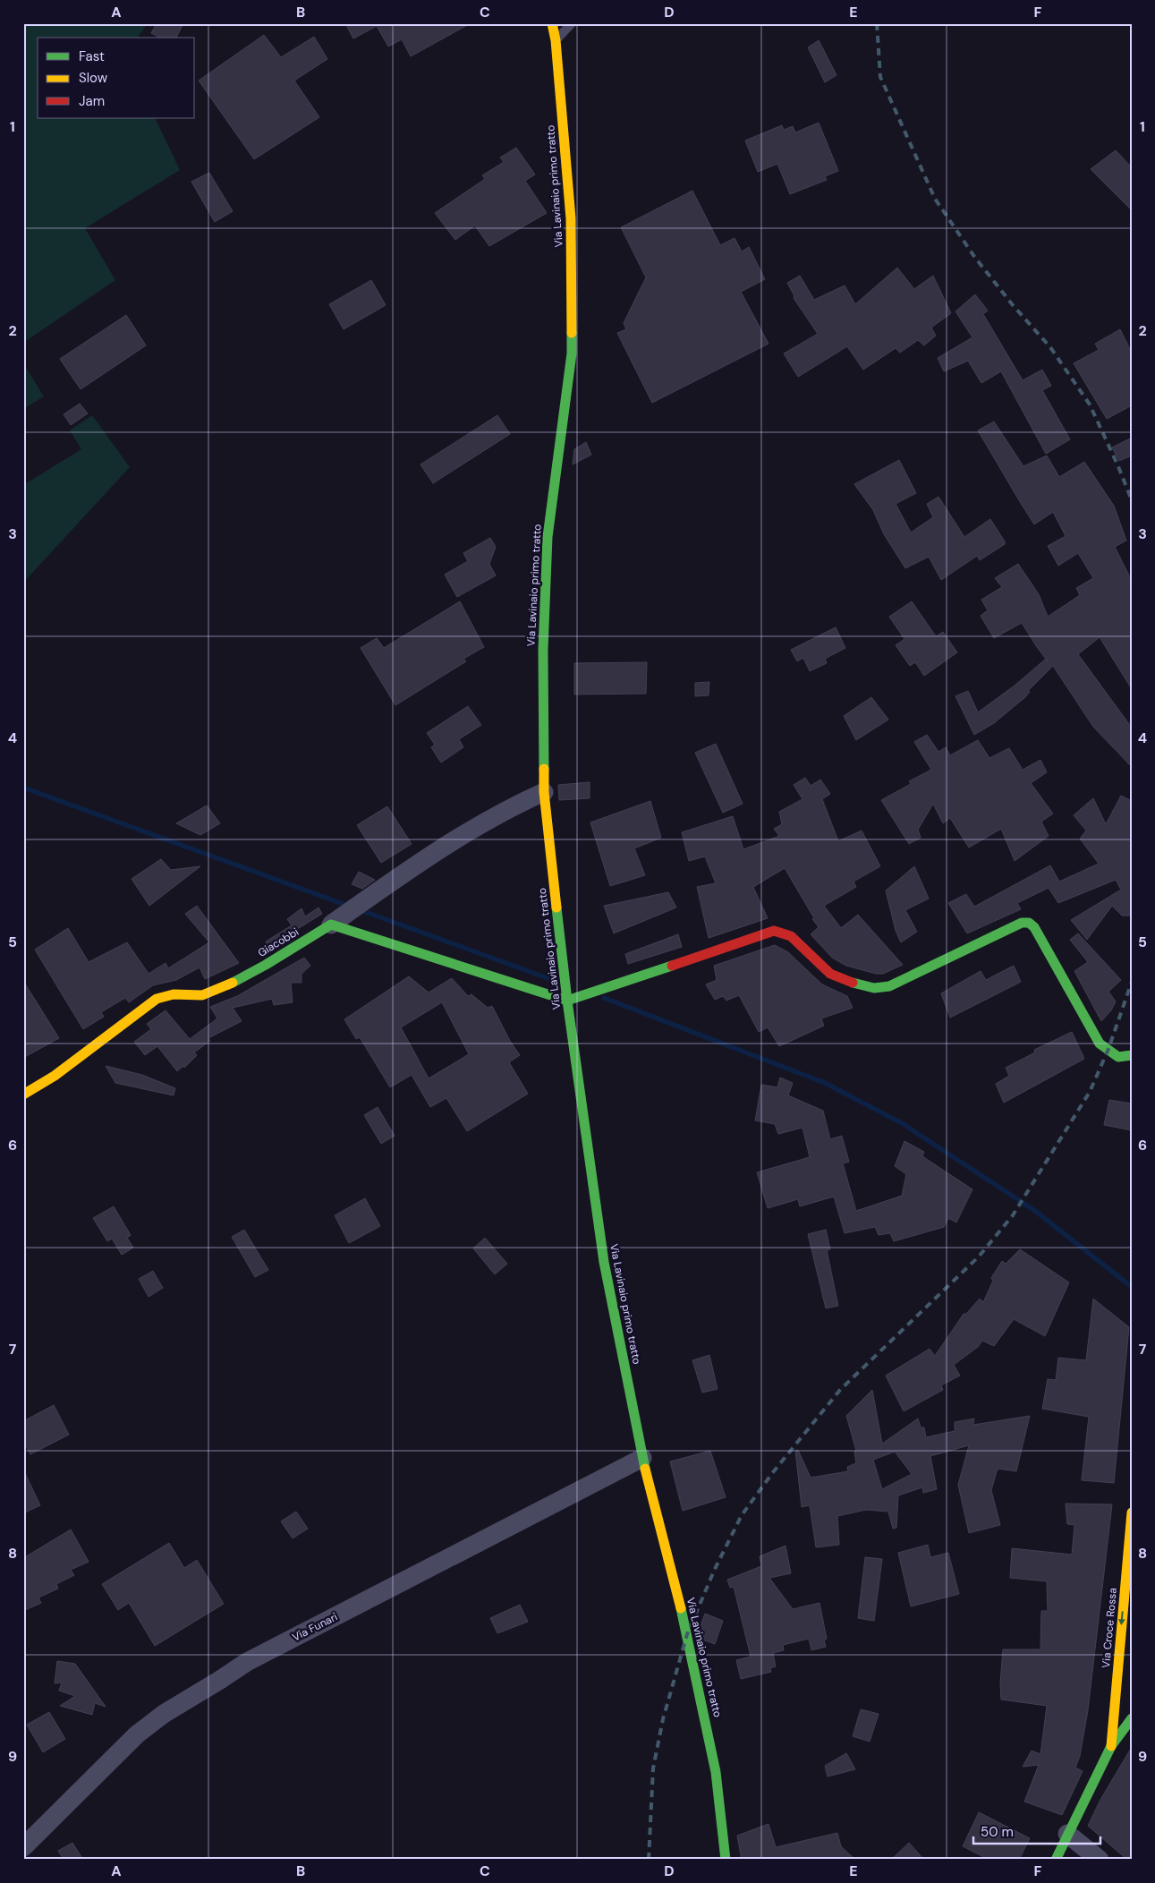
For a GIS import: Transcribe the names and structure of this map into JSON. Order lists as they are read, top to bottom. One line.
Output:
{"streets":{"street":["Via Lavinaio primo tratto","Giacobbi","Via Funari","Via Croce Rossa"]},"crossings":[["Via Lavinaio primo tratto","Via Funari"]],"one_way":["Via Croce Rossa"],"legend":["Fast","Slow","Jam"],"scale_bar":"50 m","grid":{"columns":["A","B","C","D","E","F"],"rows":["1","2","3","4","5","6","7","8","9"]}}
